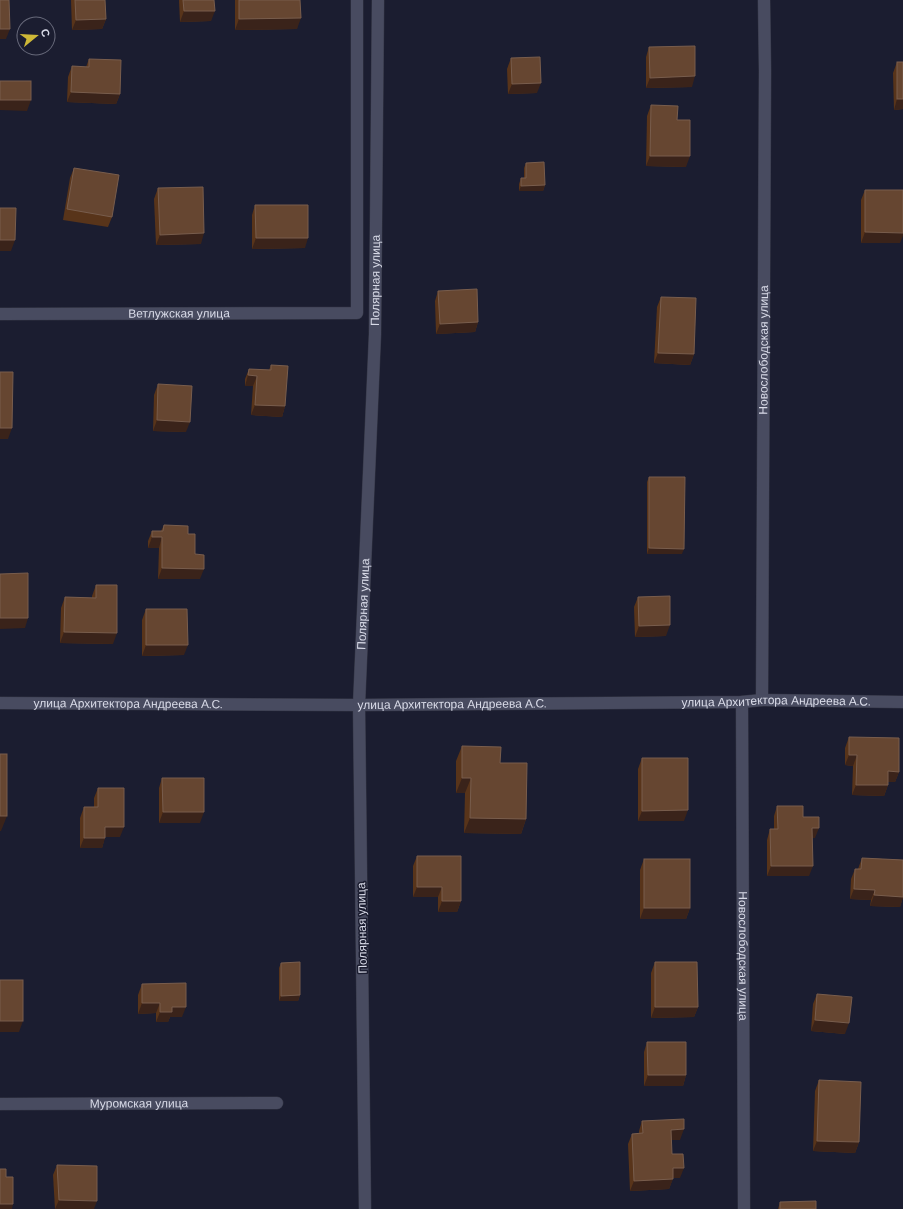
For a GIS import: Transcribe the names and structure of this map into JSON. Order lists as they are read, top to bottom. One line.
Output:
{"streets":{"street":["Полярная улица","Ветлужская улица","Новослободская улица","улица Архитектора Андреева А.С.","Муромская улица"]},"crossings":[["Полярная улица","Ветлужская улица"],["Полярная улица","улица Архитектора Андреева А.С."],["Новослободская улица","улица Архитектора Андреева А.С."]],"north":"right"}
